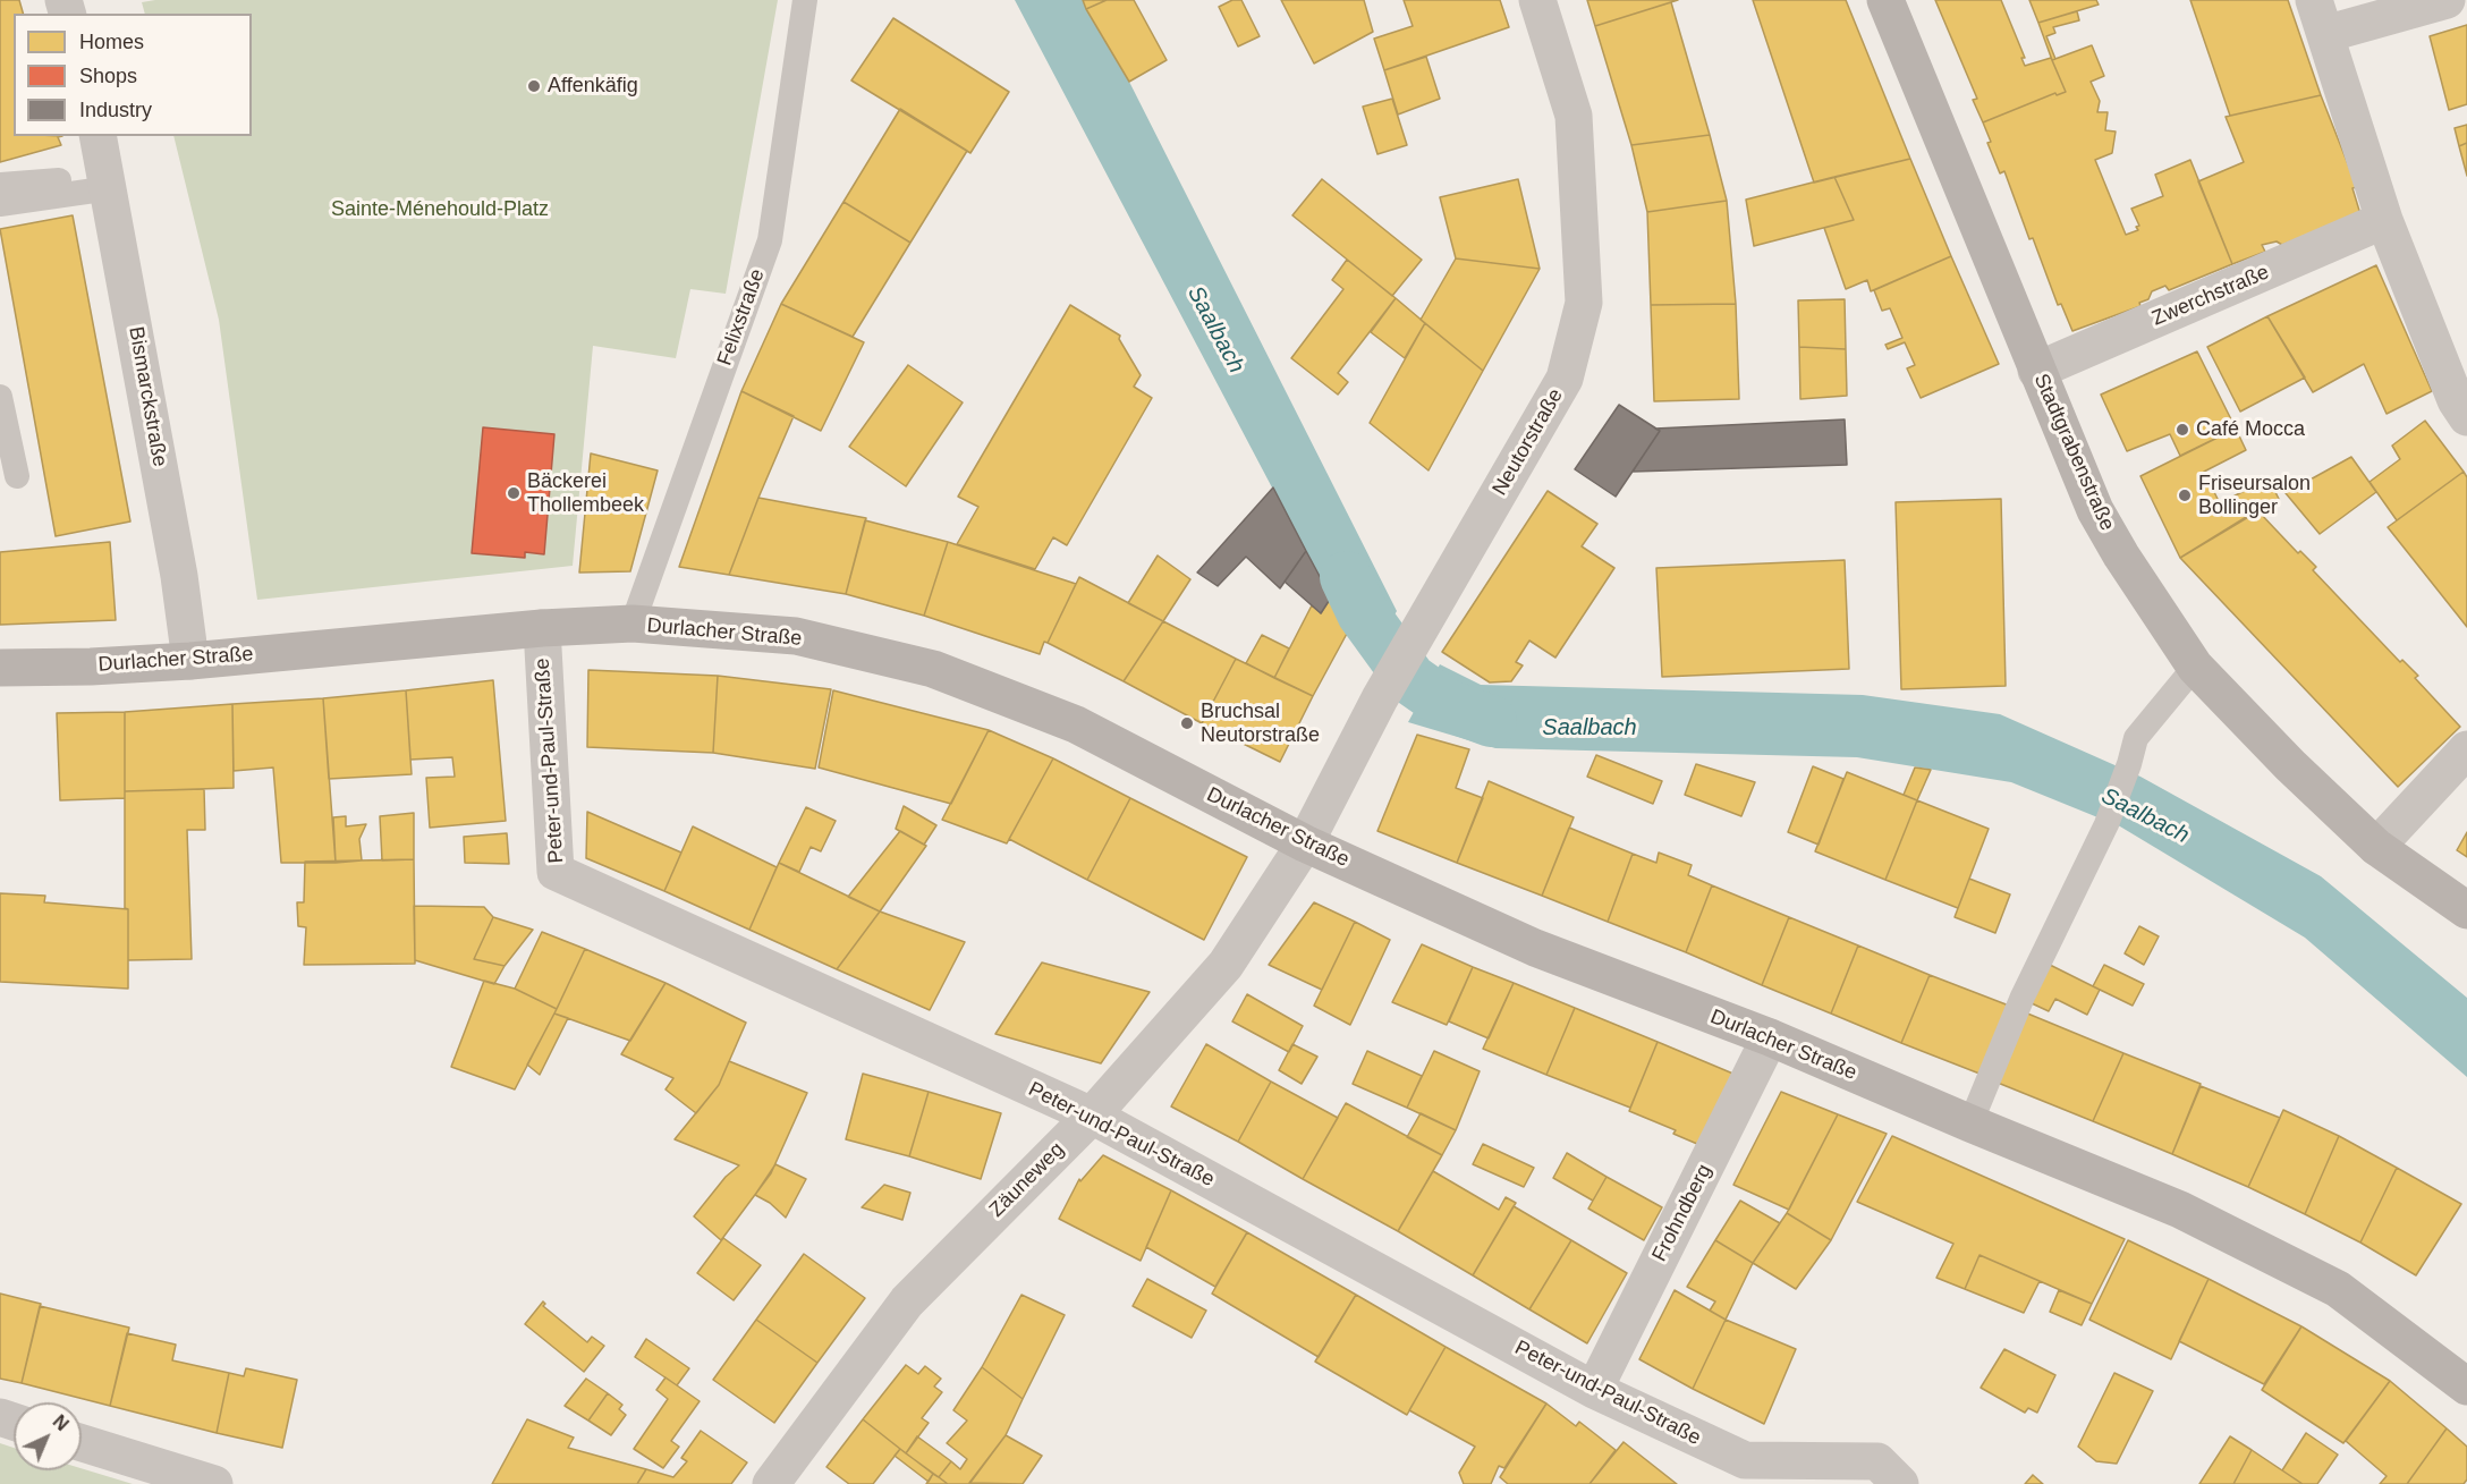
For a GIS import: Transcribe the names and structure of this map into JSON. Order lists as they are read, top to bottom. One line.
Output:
{"streets":{"main road":["Stadtgrabenstraße","Durlacher Straße"],"street":["Zwerchstraße","Bismarckstraße","Neutorstraße","Peter-und-Paul-Straße","Zäuneweg","Frohndberg"],"lane":["Felixstraße"]},"crossings":[["Zwerchstraße","Stadtgrabenstraße"],["Felixstraße","Durlacher Straße"],["Bismarckstraße","Durlacher Straße"],["Neutorstraße","Durlacher Straße"],["Neutorstraße","Zäuneweg"],["Durlacher Straße","Peter-und-Paul-Straße"],["Durlacher Straße","Zäuneweg"],["Durlacher Straße","Frohndberg"],["Peter-und-Paul-Straße","Zäuneweg"],["Peter-und-Paul-Straße","Frohndberg"]],"water":["Saalbach"],"parks":["Sainte-Ménehould-Platz"],"places":["Affenkäfig","Café Mocca","Bäckerei Thollembeek","Friseursalon Bollinger","Bruchsal Neutorstraße"],"legend":["Homes","Shops","Industry"],"north":"top right"}
